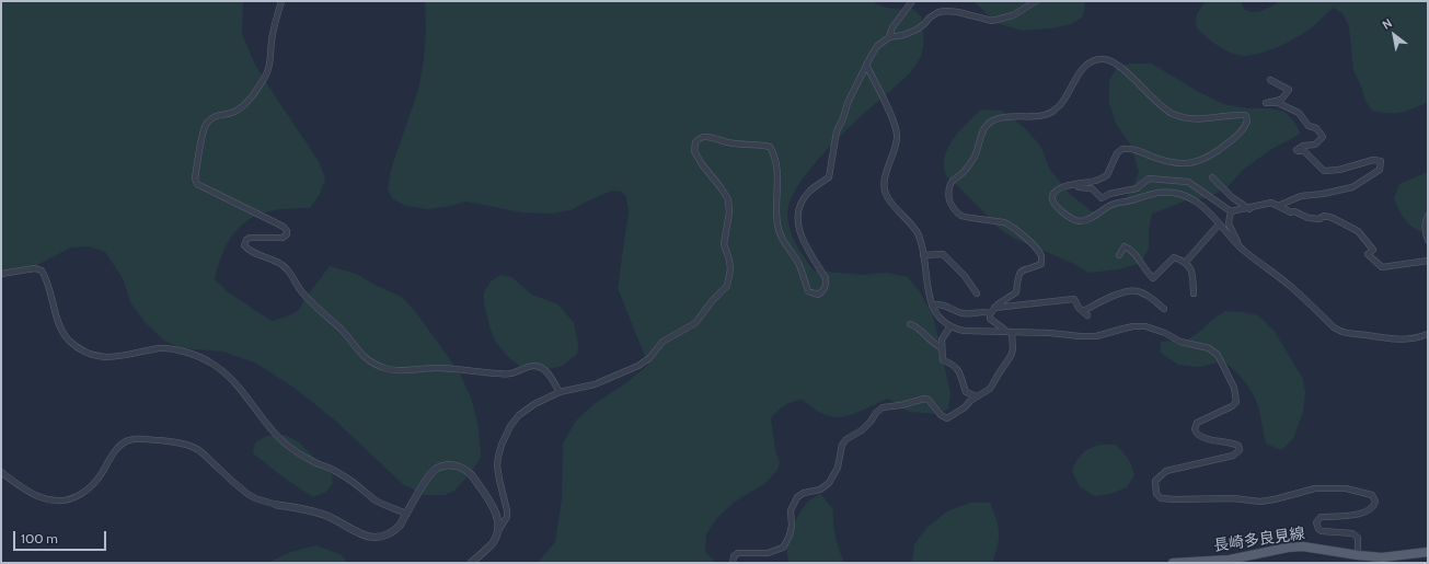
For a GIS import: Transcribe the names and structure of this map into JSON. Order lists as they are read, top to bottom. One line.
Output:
{"streets":{"main road":["長崎多良見線"]},"scale_bar":"100 m","north":"top left"}
